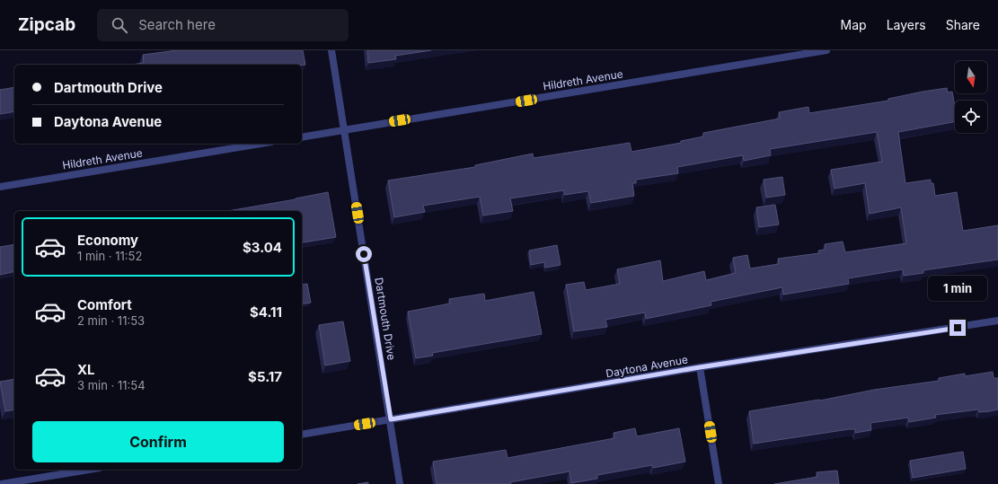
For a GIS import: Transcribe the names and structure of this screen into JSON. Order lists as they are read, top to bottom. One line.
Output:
{"streets":{"street":["Hildreth Avenue","Dartmouth Drive","Daytona Avenue"]},"crossings":[["Hildreth Avenue","Dartmouth Drive"],["Dartmouth Drive","Daytona Avenue"]],"north":"bottom","page":{"header":"Zipcab","search":"Search here","nav":["Map","Layers","Share"],"banner":["Dartmouth Drive","Daytona Avenue"],"list":[{"name":"Economy","note":"1 min · 11:52","value":"$3.04"},{"name":"Comfort","note":"2 min · 11:53","value":"$4.11"},{"name":"XL","note":"3 min · 11:54","value":"$5.17"}],"bubble":"1 min","buttons":"Confirm"}}
